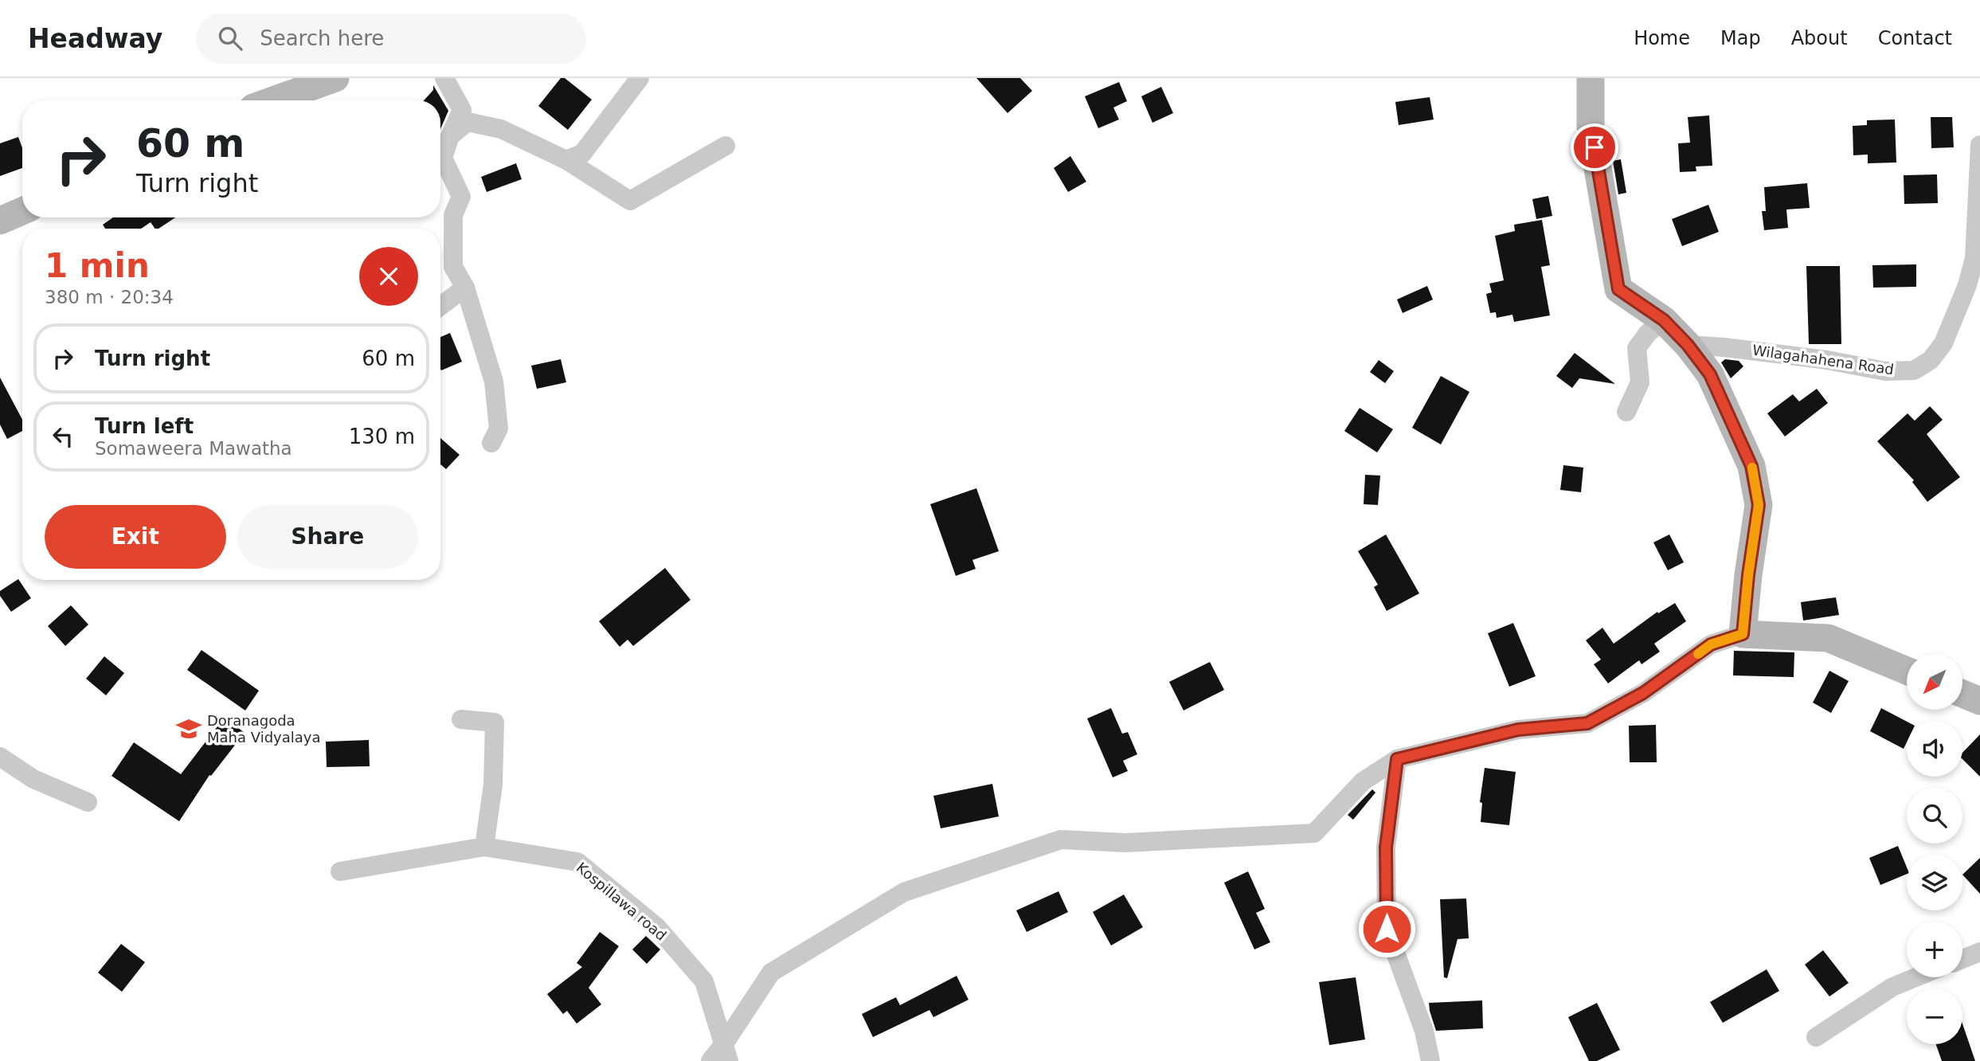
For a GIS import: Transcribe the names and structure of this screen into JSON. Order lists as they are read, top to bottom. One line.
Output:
{"streets":{"street":["Wilagahahena Road","Kospillawa road"]},"places":{"school or university":["Doranagoda Maha Vidyalaya"]},"north":"bottom left","page":{"header":"Headway","search":"Search here","nav":["Home","Map","About","Contact"],"turn":["60 m","Turn right"],"heading":["1 min","380 m · 20:34"],"list":[{"name":"Turn right","value":"60 m"},{"name":"Turn left","note":"Somaweera Mawatha","value":"130 m"}],"buttons":["Exit","Share"],"map_buttons":["+","−"]}}
